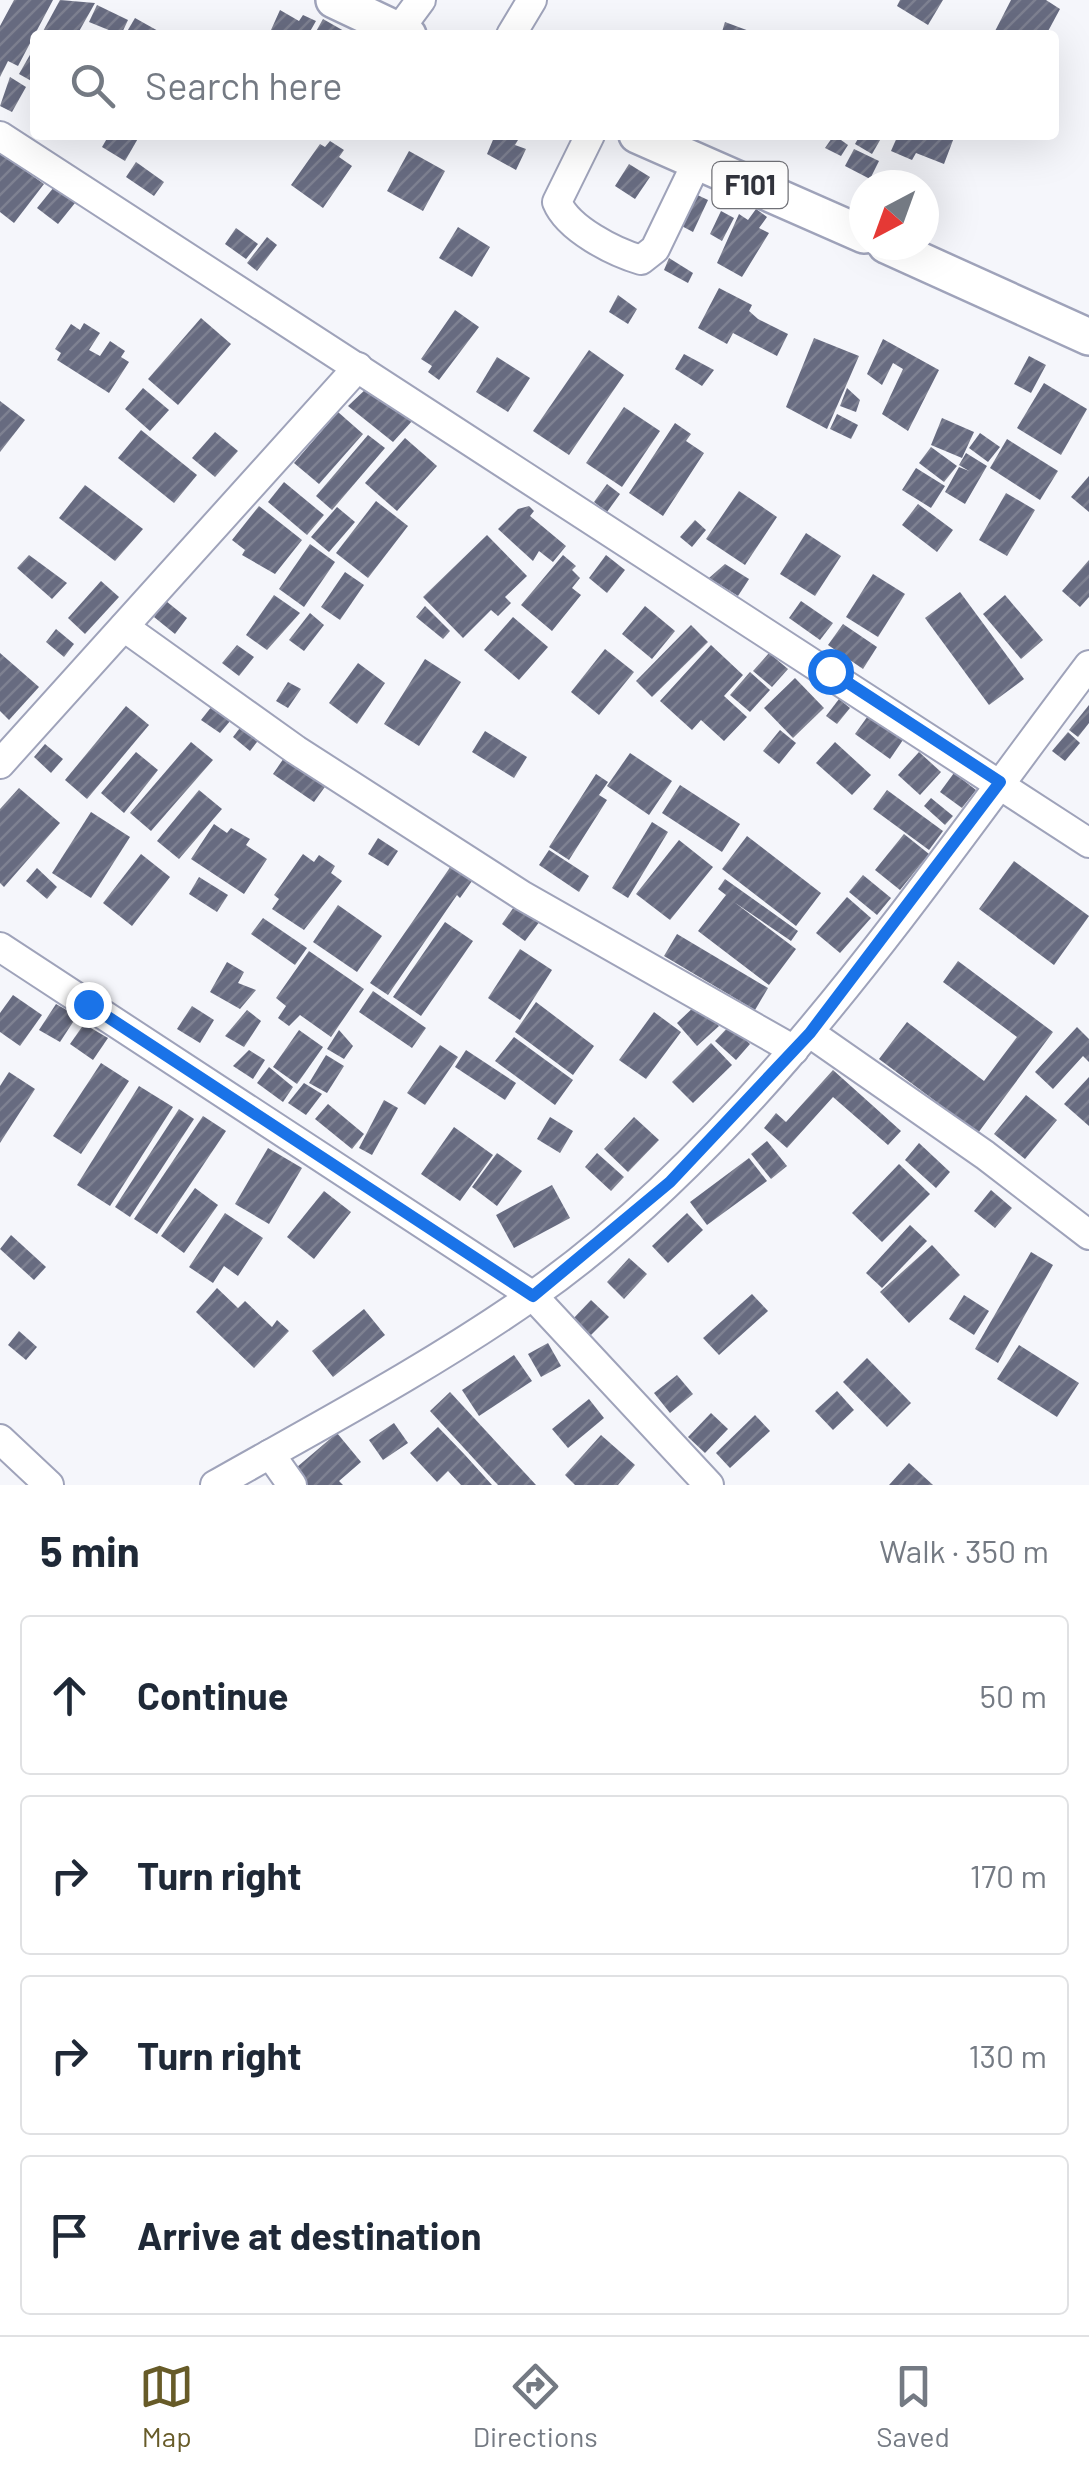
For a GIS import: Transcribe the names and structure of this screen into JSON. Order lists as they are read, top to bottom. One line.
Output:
{"streets":{"main road":["F101"]},"north":"bottom left","page":{"search":"Search here","heading":["5 min","Walk · 350 m"],"list":[["Continue","50 m"],["Turn right","170 m"],["Turn right","130 m"],"Arrive at destination"],"nav":["Map","Directions","Saved"]}}
